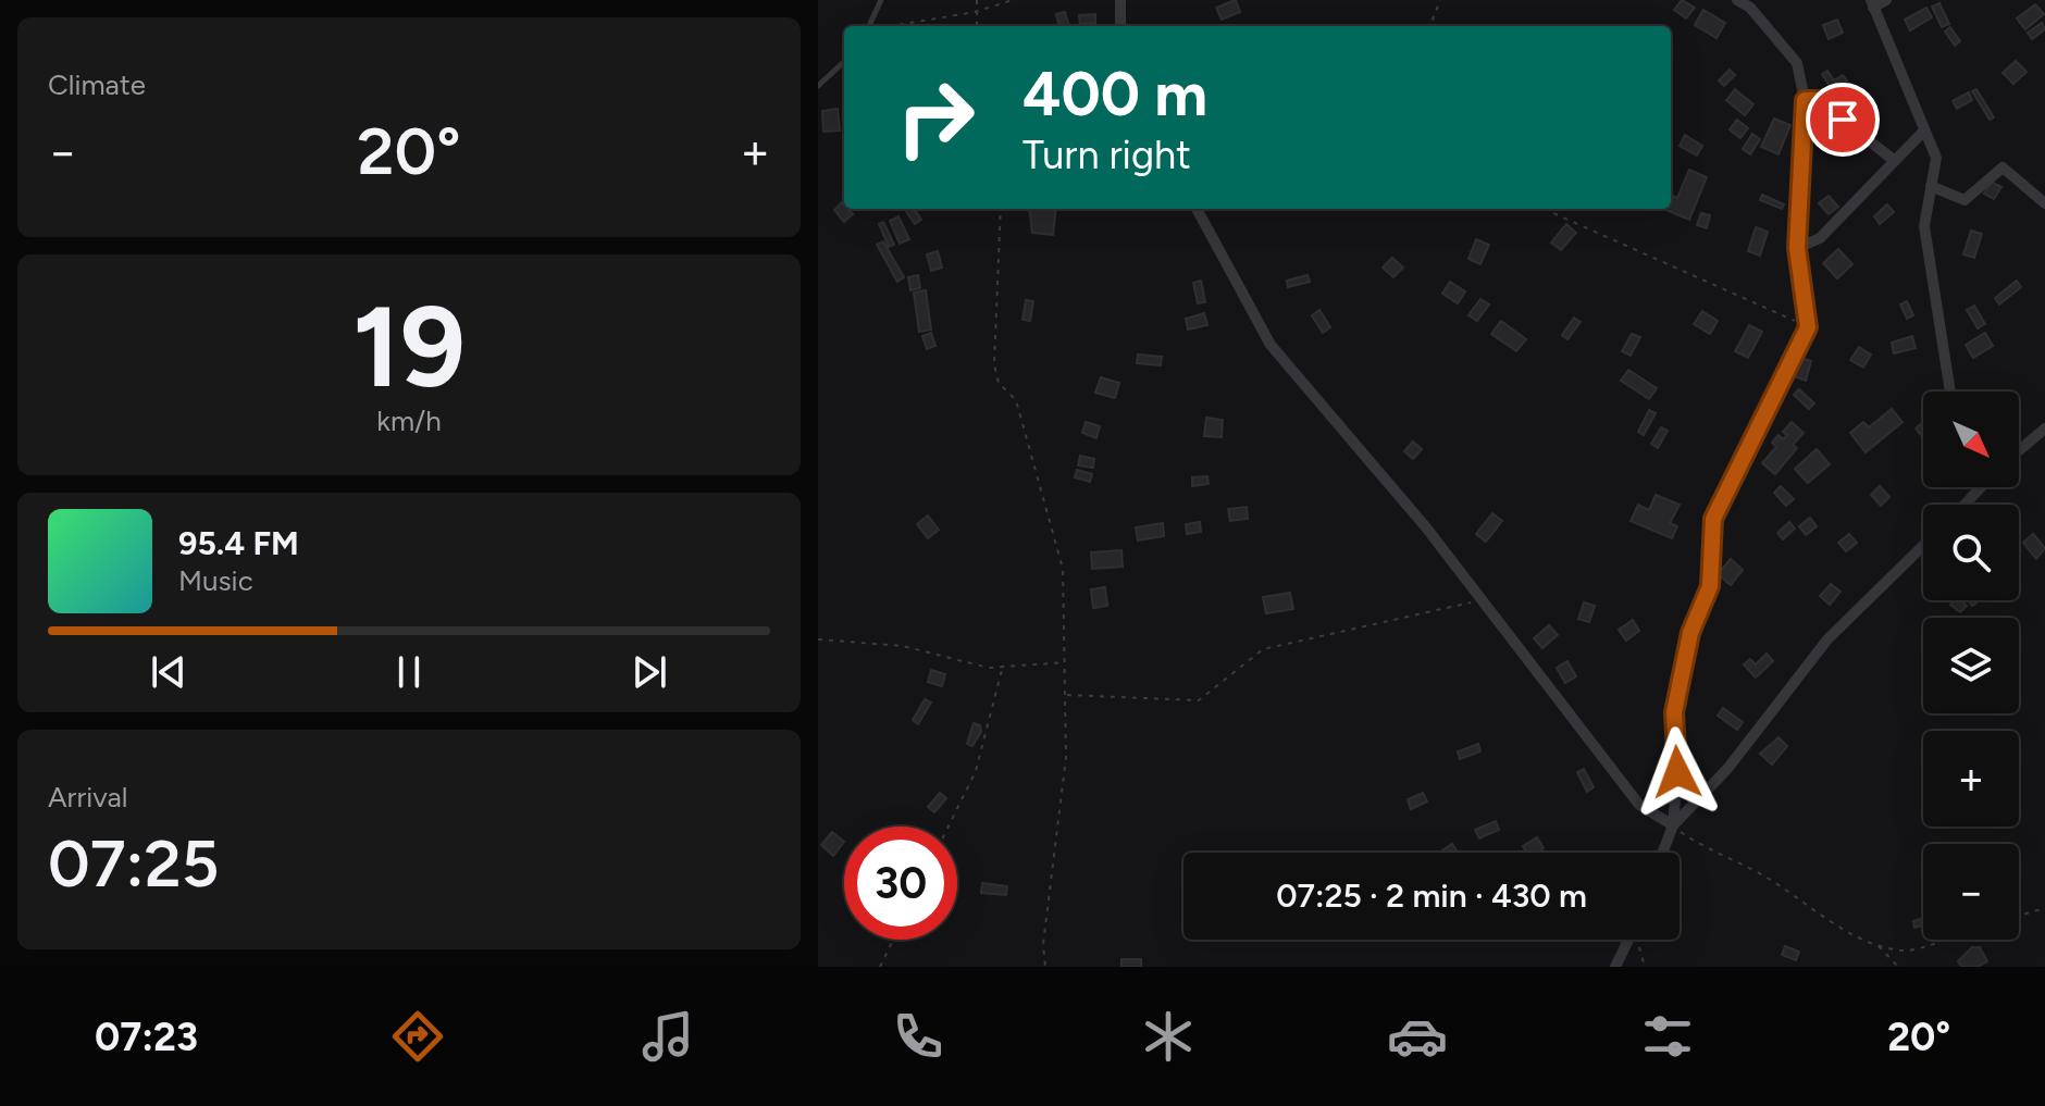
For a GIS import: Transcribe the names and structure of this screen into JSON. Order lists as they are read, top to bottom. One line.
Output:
{"north":"bottom right","page":{"tile":["Climate",["19","km/h"],["Arrival","07:25"]],"turn":["400 m","Turn right"],"heat":["−","20°","+"],"map_buttons":["+","−"],"song":["95.4 FM","Music"],"limit":"30","trip":"07:25 · 2 min · 430 m","tabs":["07:23","20°"]}}
